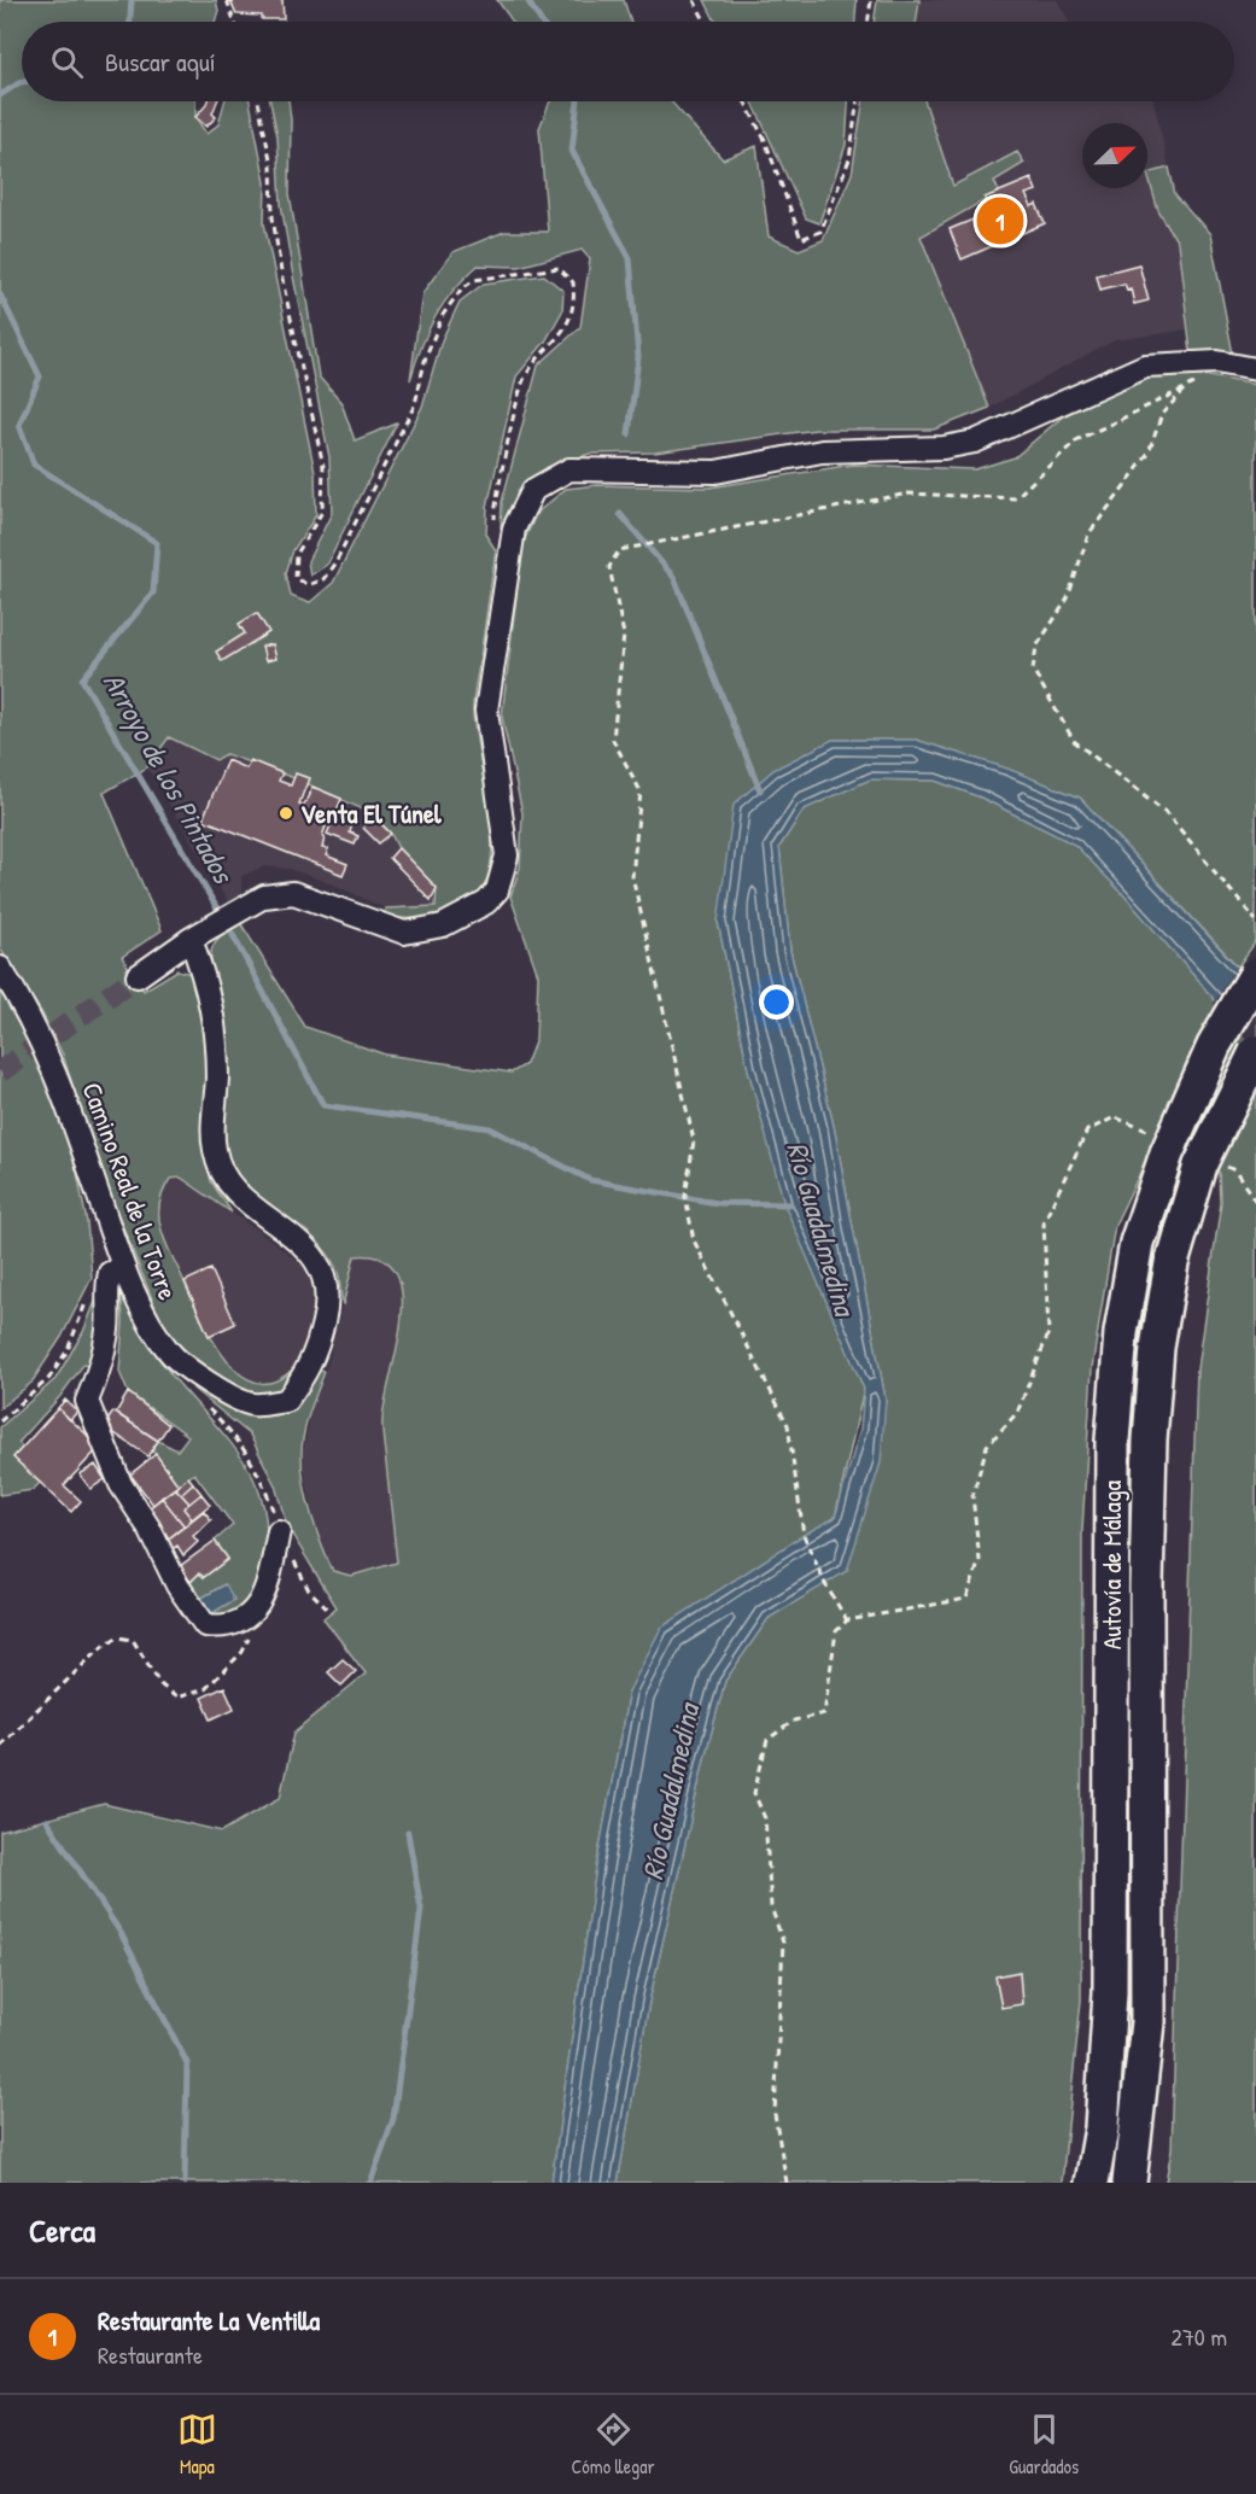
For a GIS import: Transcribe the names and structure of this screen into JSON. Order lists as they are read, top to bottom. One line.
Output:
{"streets":{"highway":["Autovía de Málaga"],"street":["Camino Real de la Torre"]},"water":["Arroyo de los Pintados","Río Guadalmedina"],"places":["Venta El Túnel"],"north":"top right","page":{"search":"Buscar aquí","pins":"1","heading":"Cerca","list":[{"mark":"1","name":"Restaurante La Ventilla","note":"Restaurante","value":"270 m"}],"nav":["Mapa","Cómo llegar","Guardados"]}}
